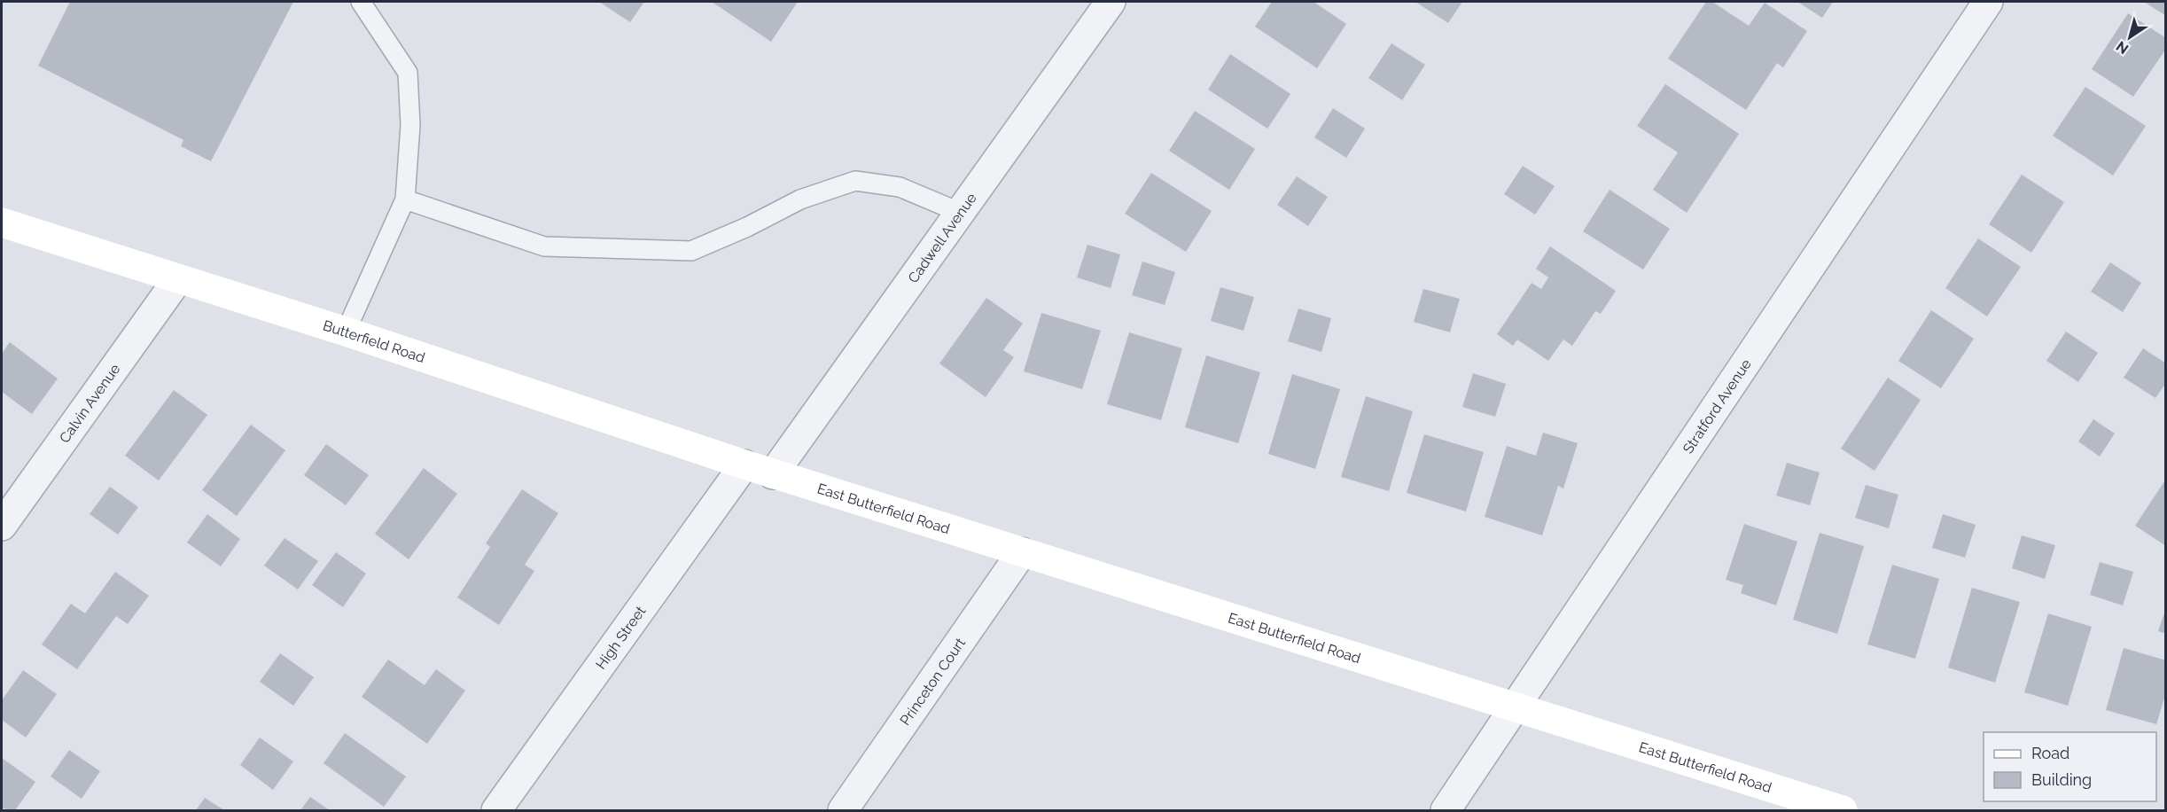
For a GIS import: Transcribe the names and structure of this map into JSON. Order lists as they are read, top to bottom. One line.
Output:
{"streets":{"main road":["Butterfield Road","East Butterfield Road"],"street":["Cadwell Avenue","Calvin Avenue","Stratford Avenue","High Street","Princeton Court"]},"crossings":[["Cadwell Avenue","East Butterfield Road"],["Butterfield Road","Calvin Avenue"],["Butterfield Road","East Butterfield Road"],["Butterfield Road","High Street"],["Stratford Avenue","East Butterfield Road"],["East Butterfield Road","High Street"],["East Butterfield Road","Princeton Court"]],"legend":["Road","Building"],"north":"bottom left"}
